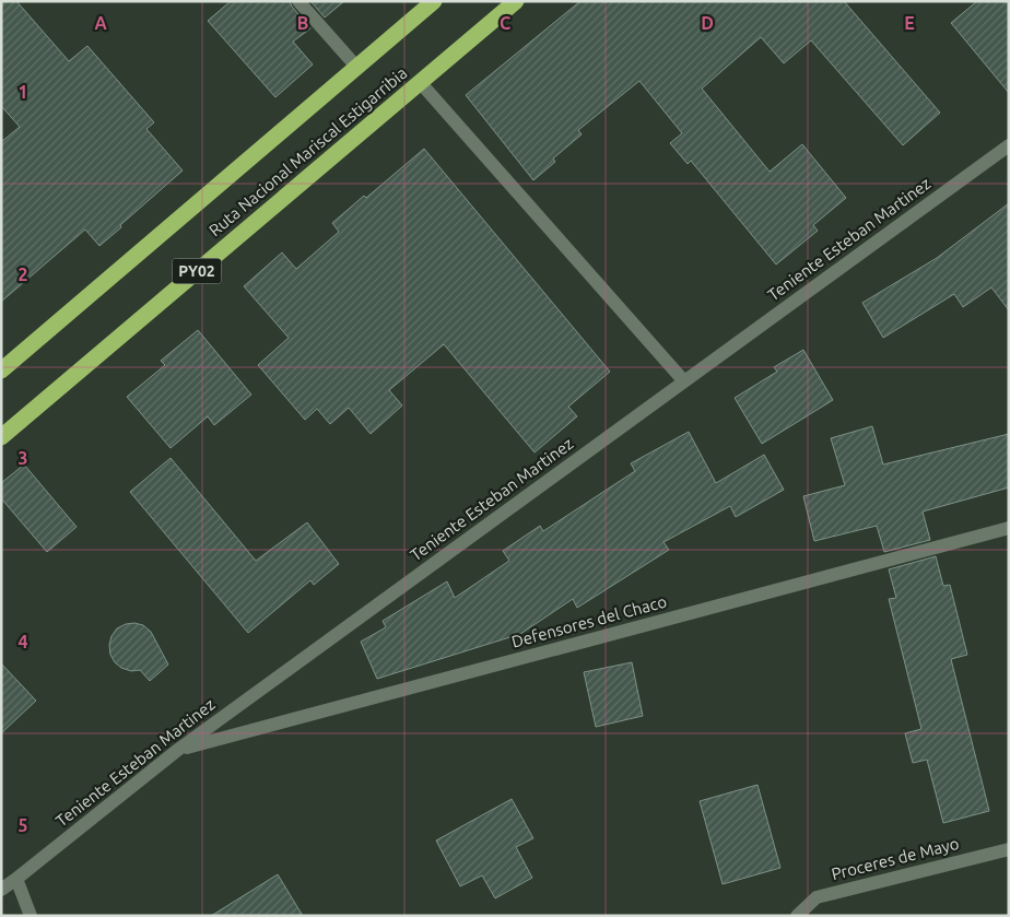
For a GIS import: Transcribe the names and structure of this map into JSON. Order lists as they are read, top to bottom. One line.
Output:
{"streets":{"highway":["Ruta Nacional Mariscal Estigarribia","PY02"],"street":["Teniente Esteban Martinez","Defensores del Chaco","Proceres de Mayo"]},"crossings":[["Teniente Esteban Martinez","Defensores del Chaco"]],"grid":{"columns":["A","B","C","D","E"],"rows":["1","2","3","4","5"]}}
